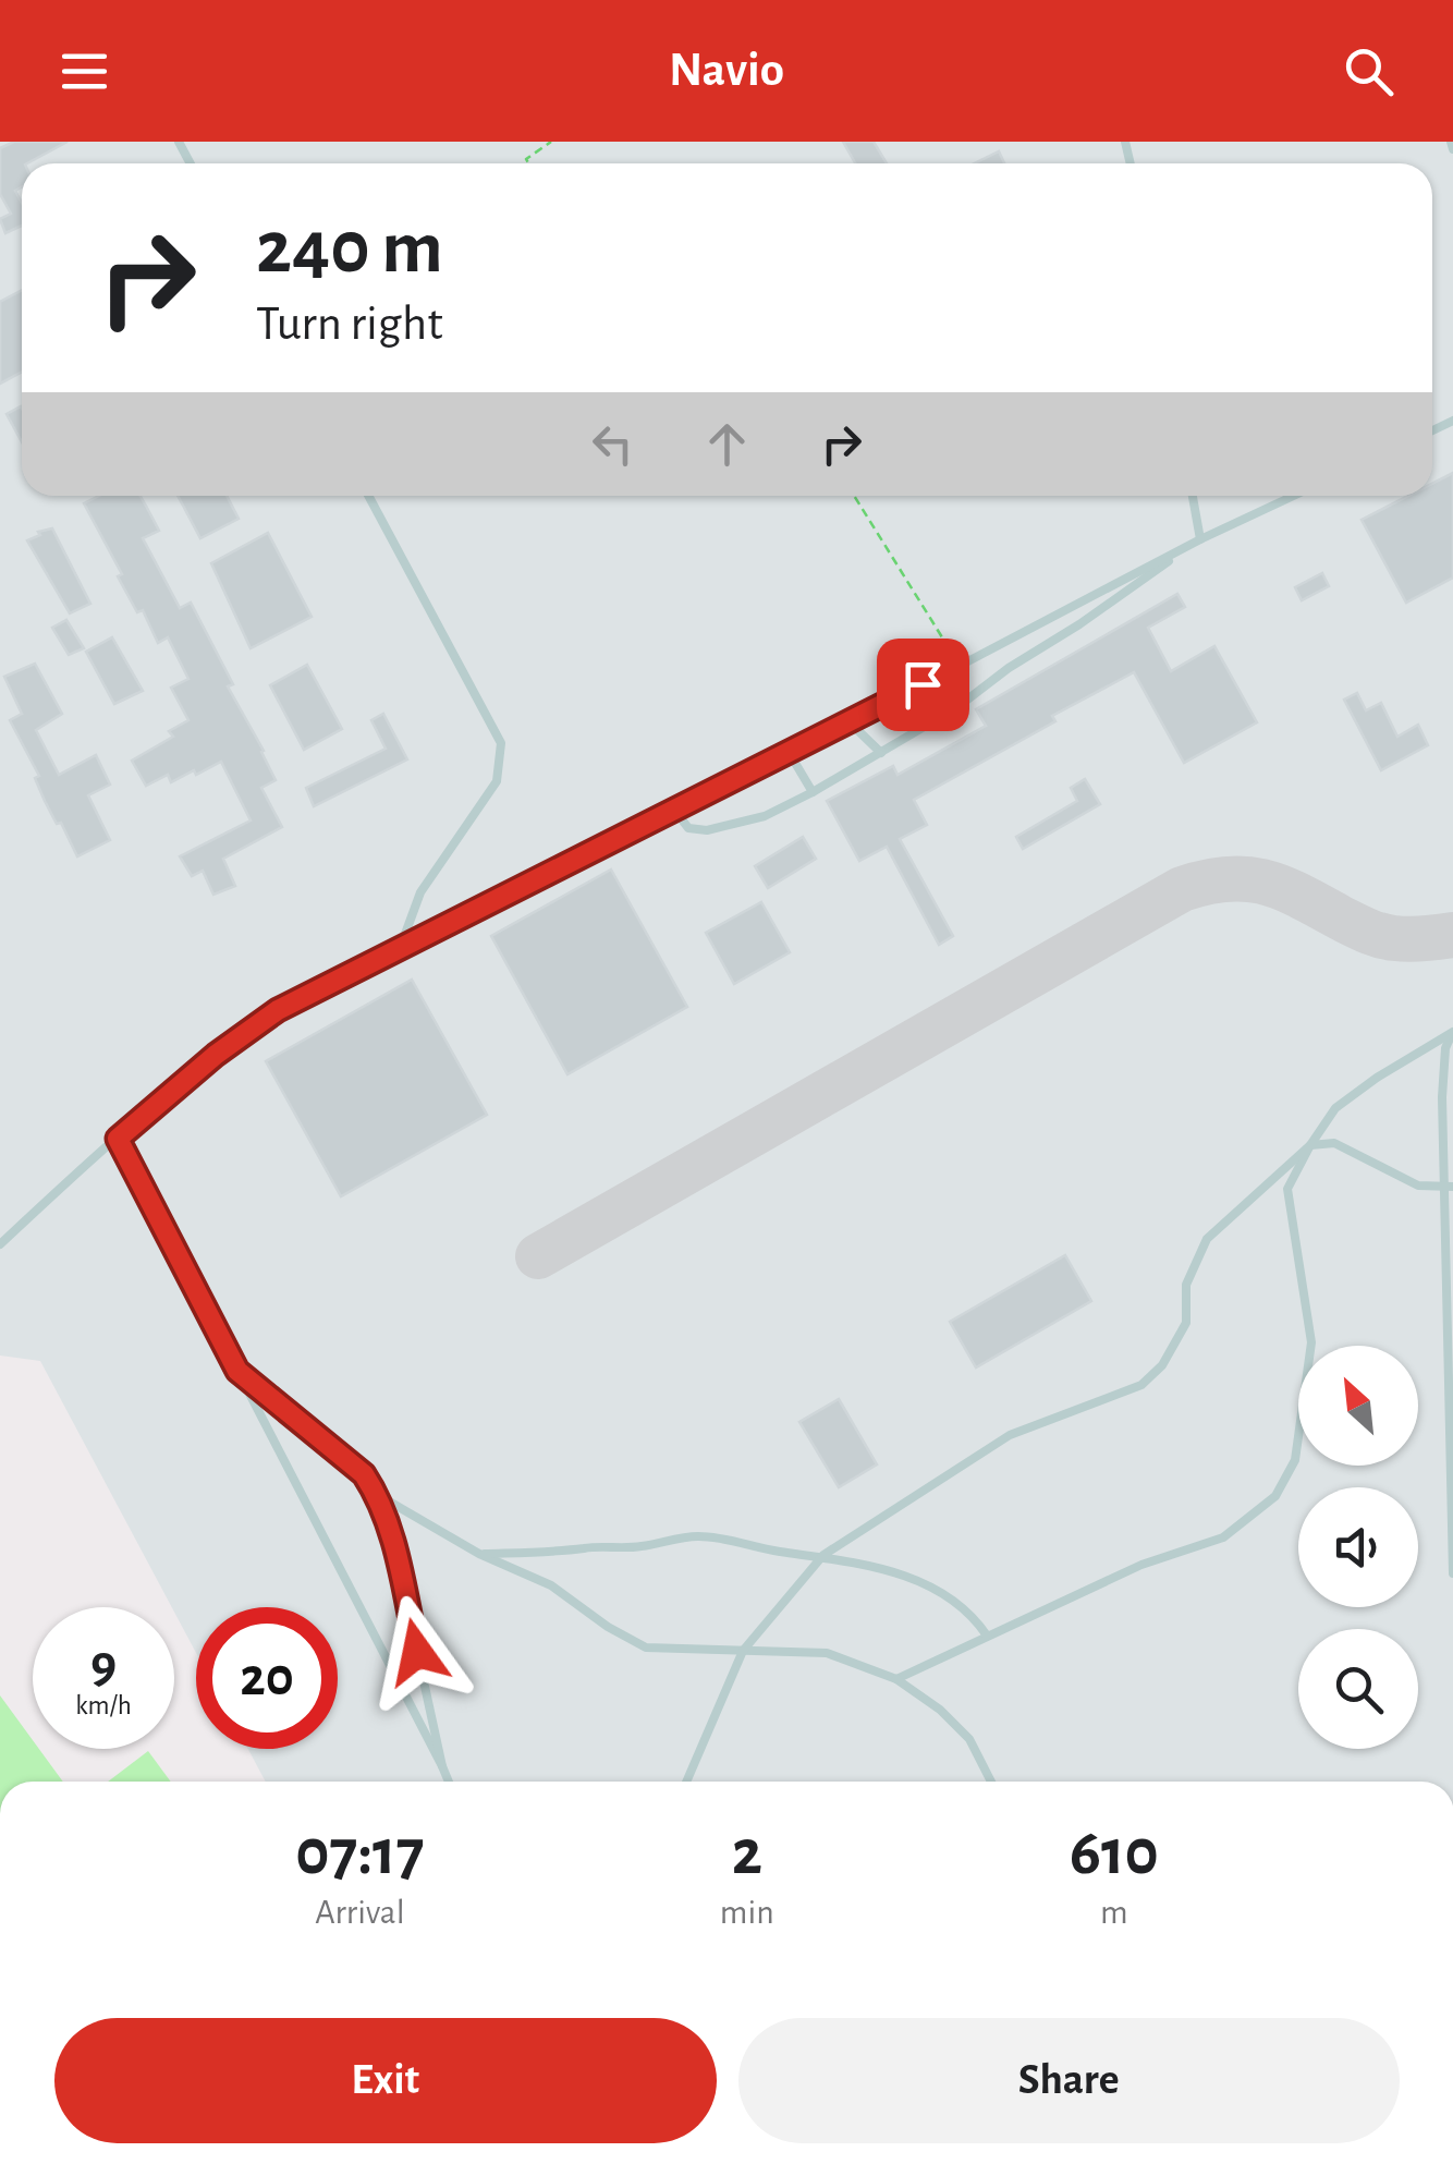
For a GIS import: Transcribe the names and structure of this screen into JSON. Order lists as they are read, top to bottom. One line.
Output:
{"north":"top left","page":{"header":"Navio","turn":["240 m","Turn right"],"speed":"9 km/h","limit":"20","eta":["07:17","Arrival","2","min","610","m"],"buttons":["Exit","Share"]}}
